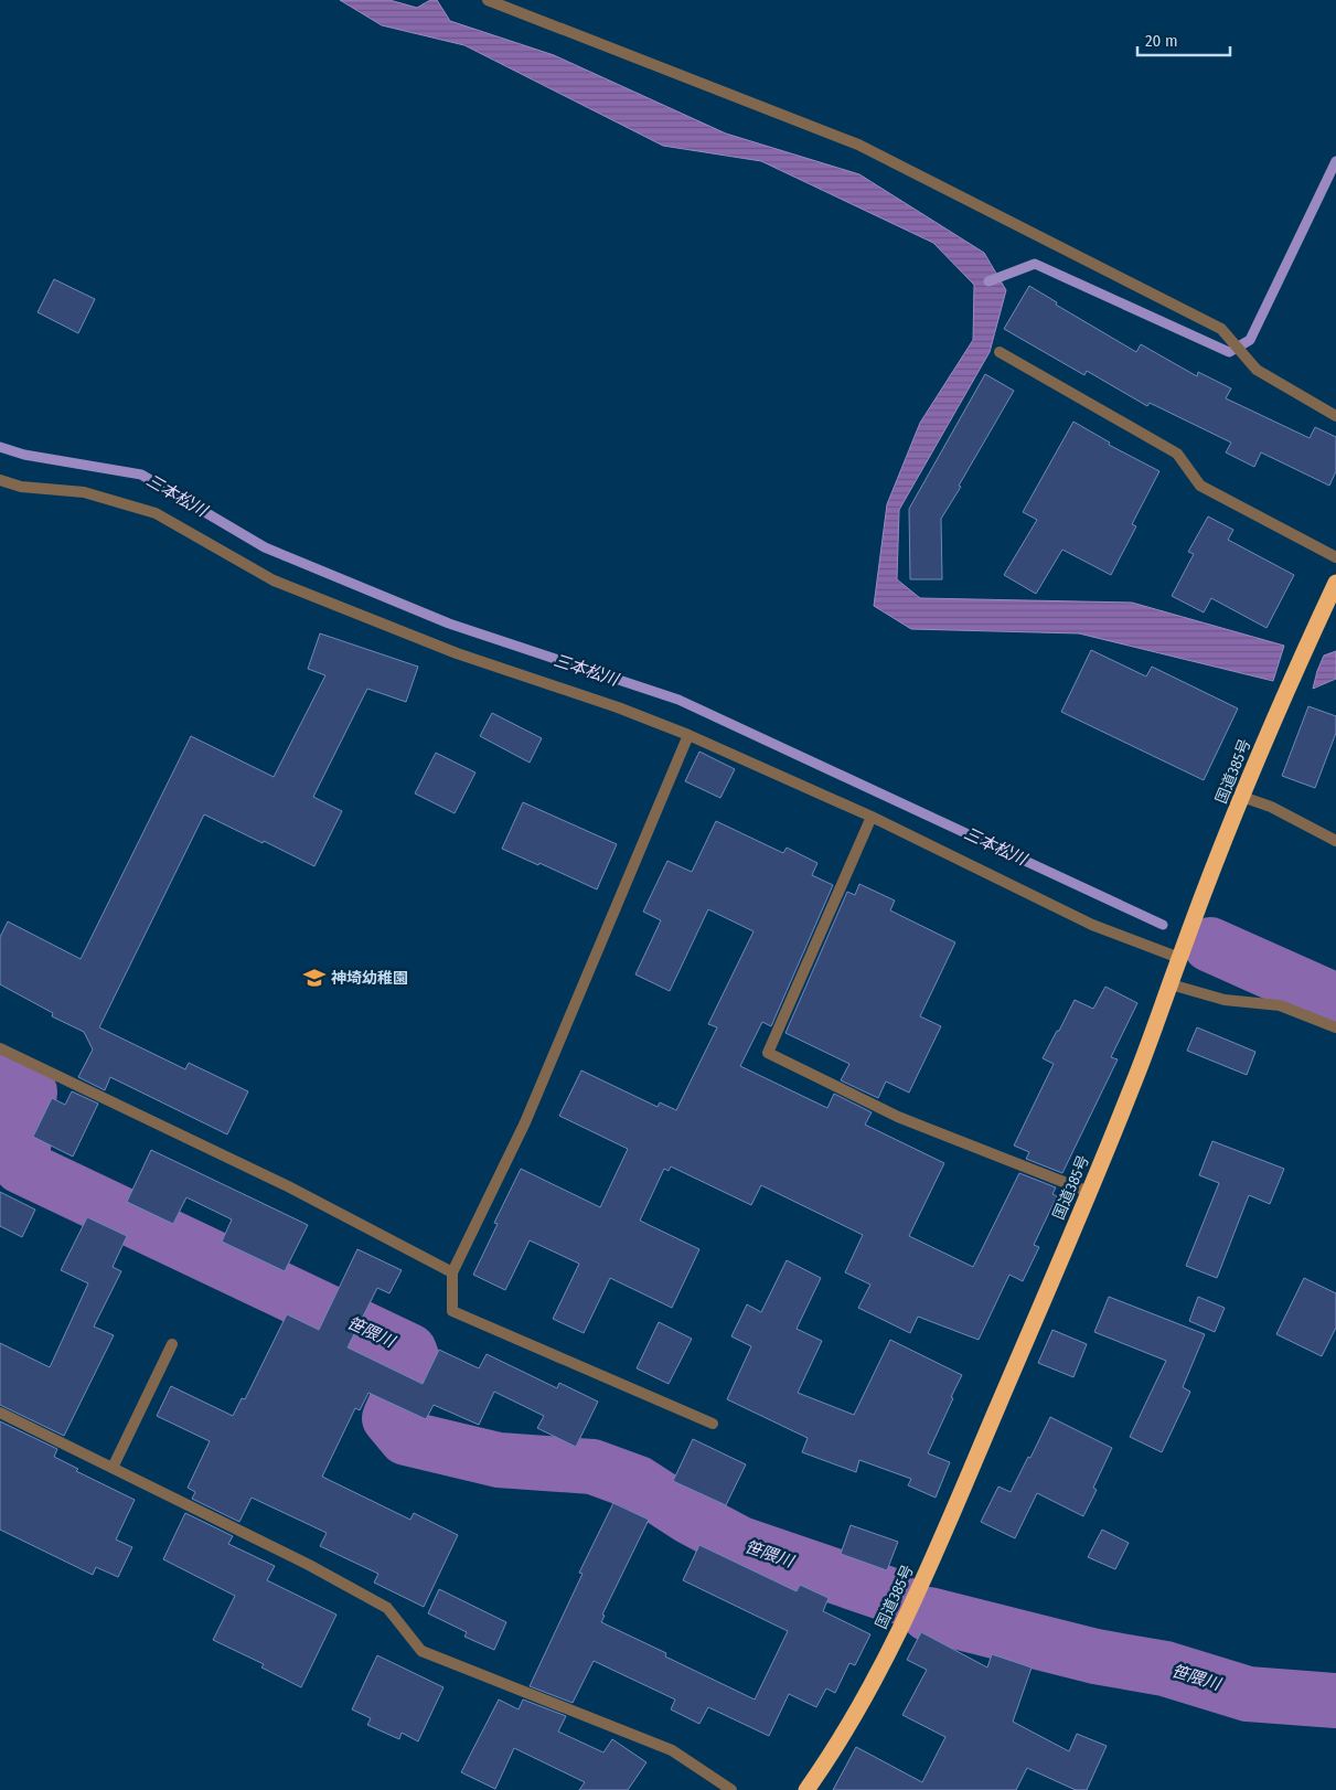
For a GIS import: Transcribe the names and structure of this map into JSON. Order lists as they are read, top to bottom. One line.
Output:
{"streets":{"highway":["国道385号"]},"water":["三本松川","笹隈川"],"places":{"school or university":["神埼幼稚園"]},"scale_bar":"20 m"}
